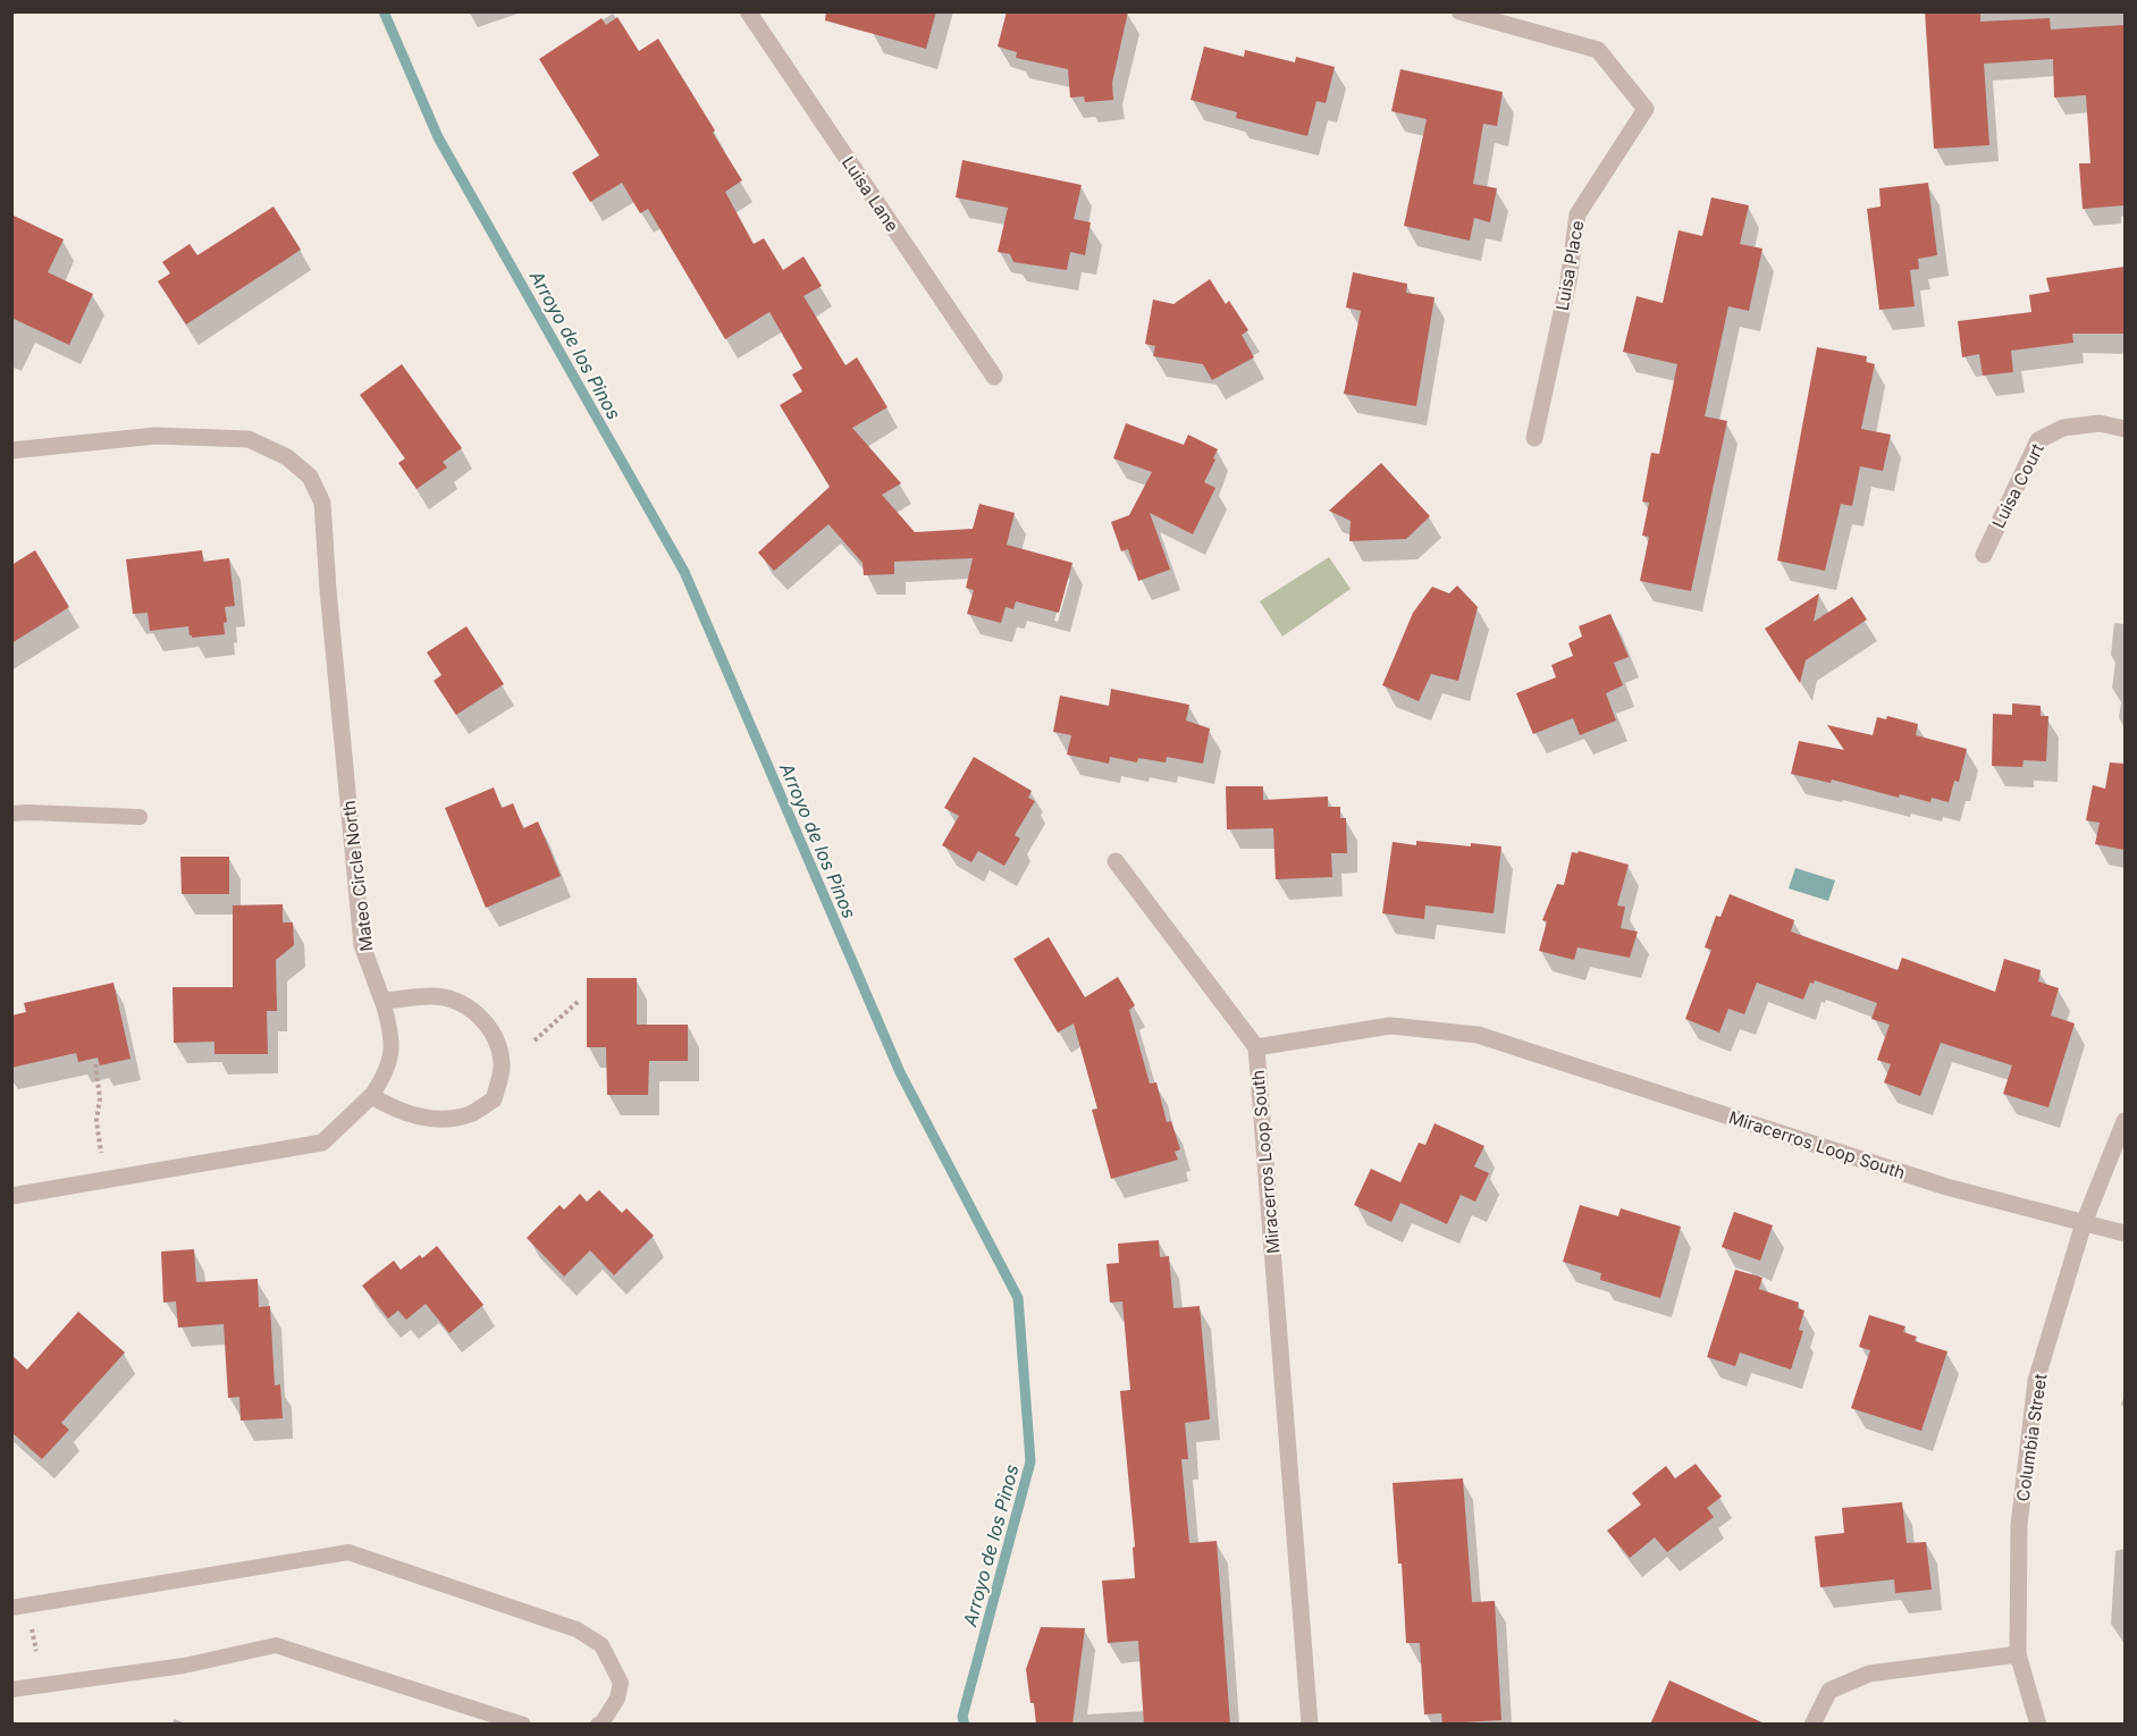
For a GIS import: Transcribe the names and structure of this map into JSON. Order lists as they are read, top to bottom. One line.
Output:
{"streets":{"street":["Luisa Lane","Luisa Place","Luisa Court","Mateo Circle North","Miracerros Loop South","Columbia Street"]},"crossings":[["Miracerros Loop South","Columbia Street"]],"water":["Arroyo de los Pinos"]}
